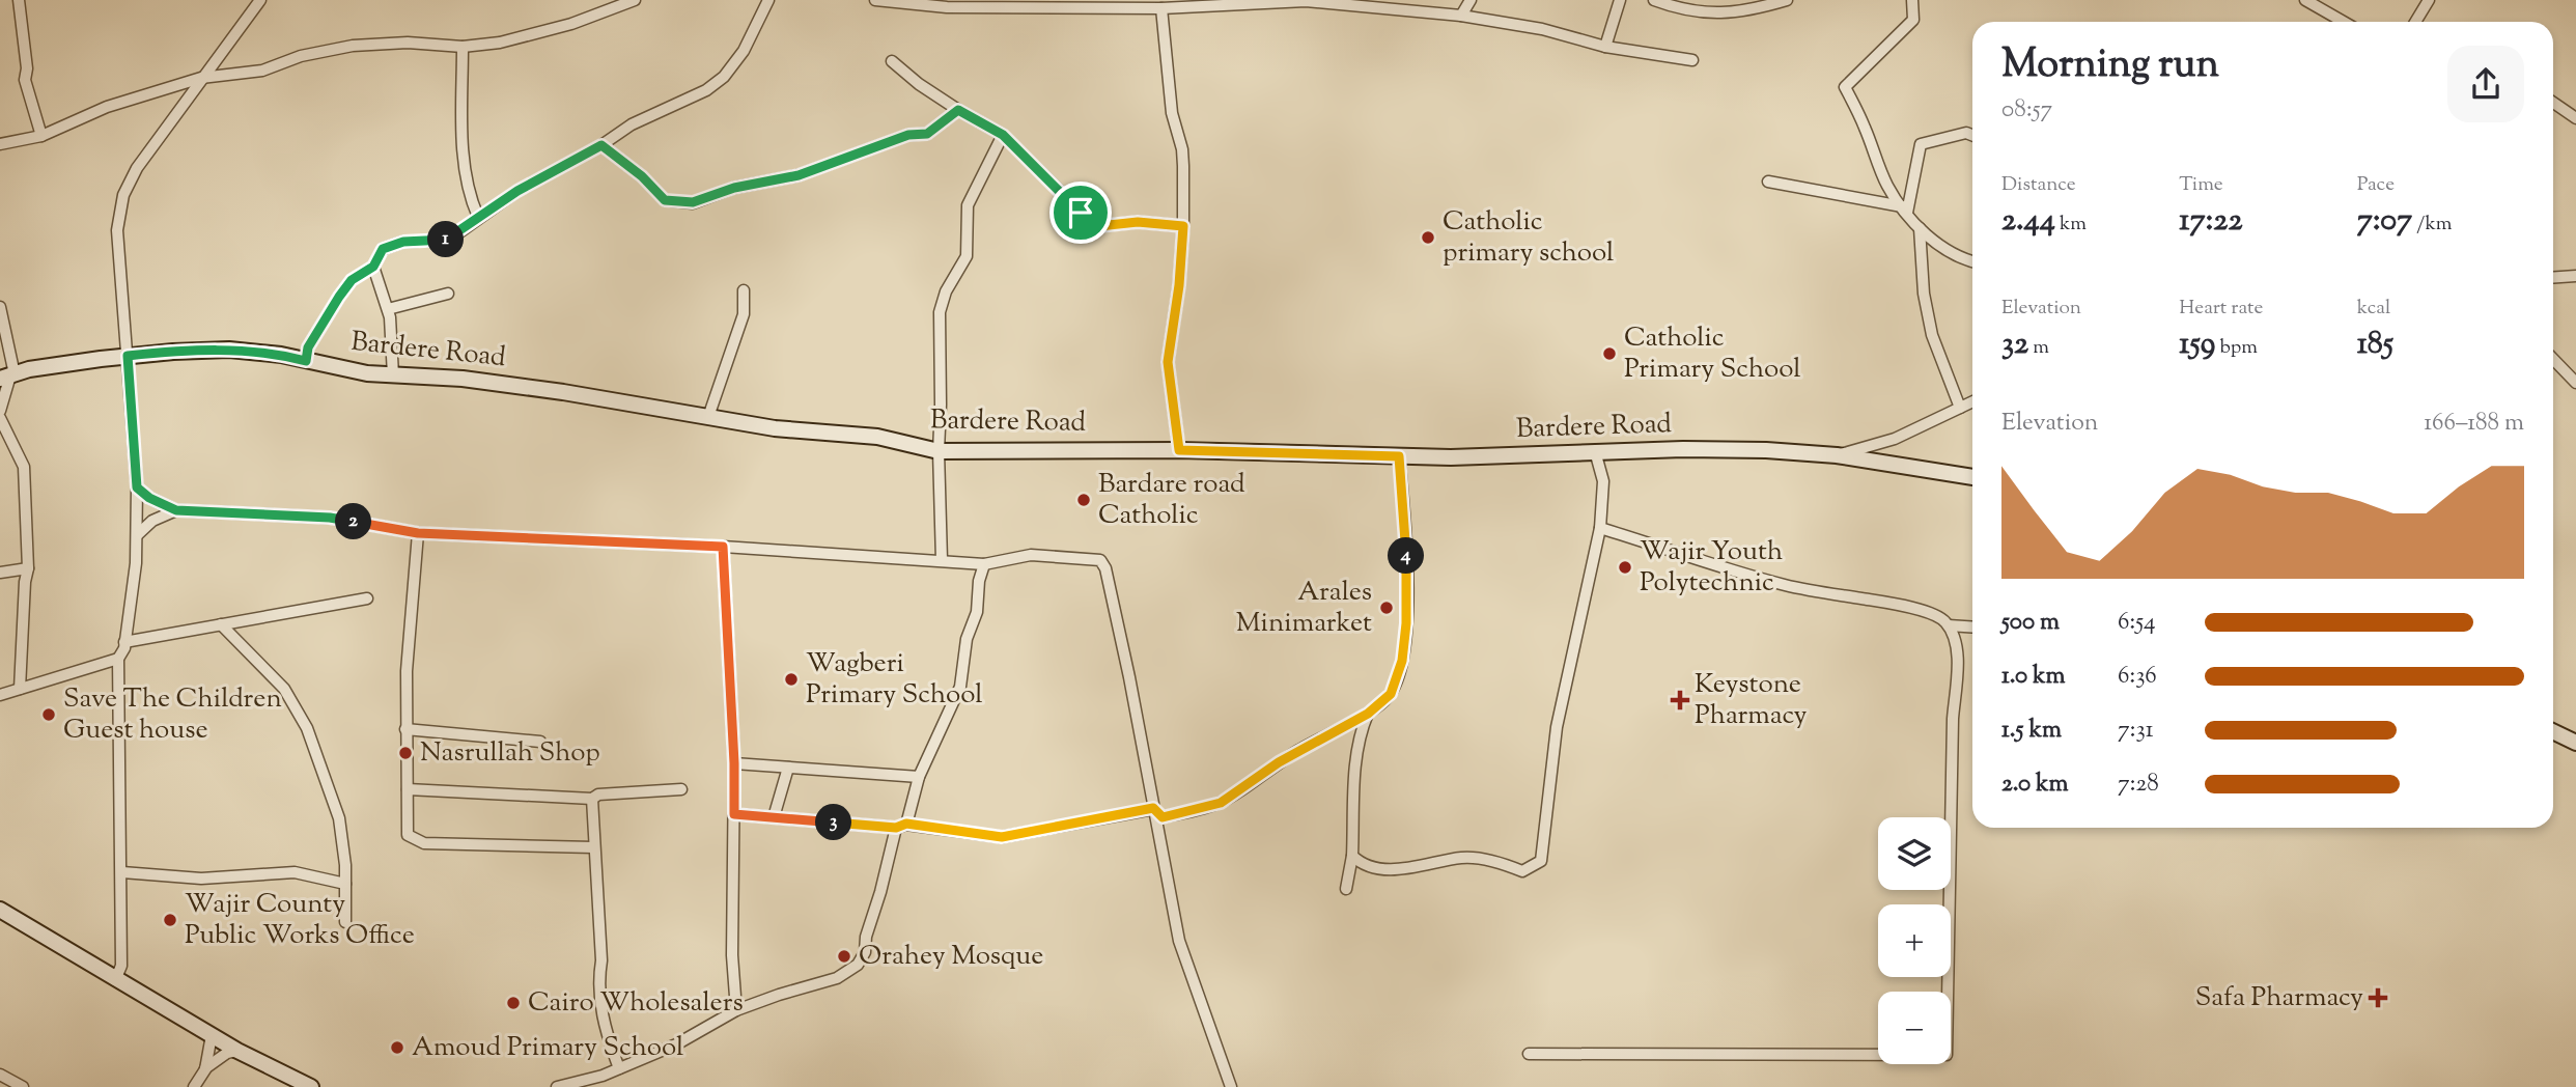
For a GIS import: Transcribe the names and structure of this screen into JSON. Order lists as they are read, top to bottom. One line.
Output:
{"streets":{"street":["Bardere Road"]},"places":{"other":["Catholic primary school","Catholic Primary School","Bardare road Catholic","Wajir Youth Polytechnic","Arales Minimarket","Wagberi Primary School","Save The Children Guest house","Nasrullah Shop","Wajir County Public Works Office","Orahey Mosque","Cairo Wholesalers","Amoud Primary School"],"health":["Keystone Pharmacy","Safa Pharmacy"]},"page":{"heading":["Morning run","08:57"],"stats":[["Distance","2.44 km"],["Time","17:22"],["Pace","7:07 /km"],["Elevation","32 m"],["Heart rate","159 bpm"],["kcal","185"]],"pins":["1","2","4","3"],"chart":["Elevation","166–188 m"],"list":[{"name":"500 m","note":"6:54"},{"name":"1.0 km","note":"6:36"},{"name":"1.5 km","note":"7:31"},{"name":"2.0 km","note":"7:28"}],"map_buttons":["+","−"]}}
